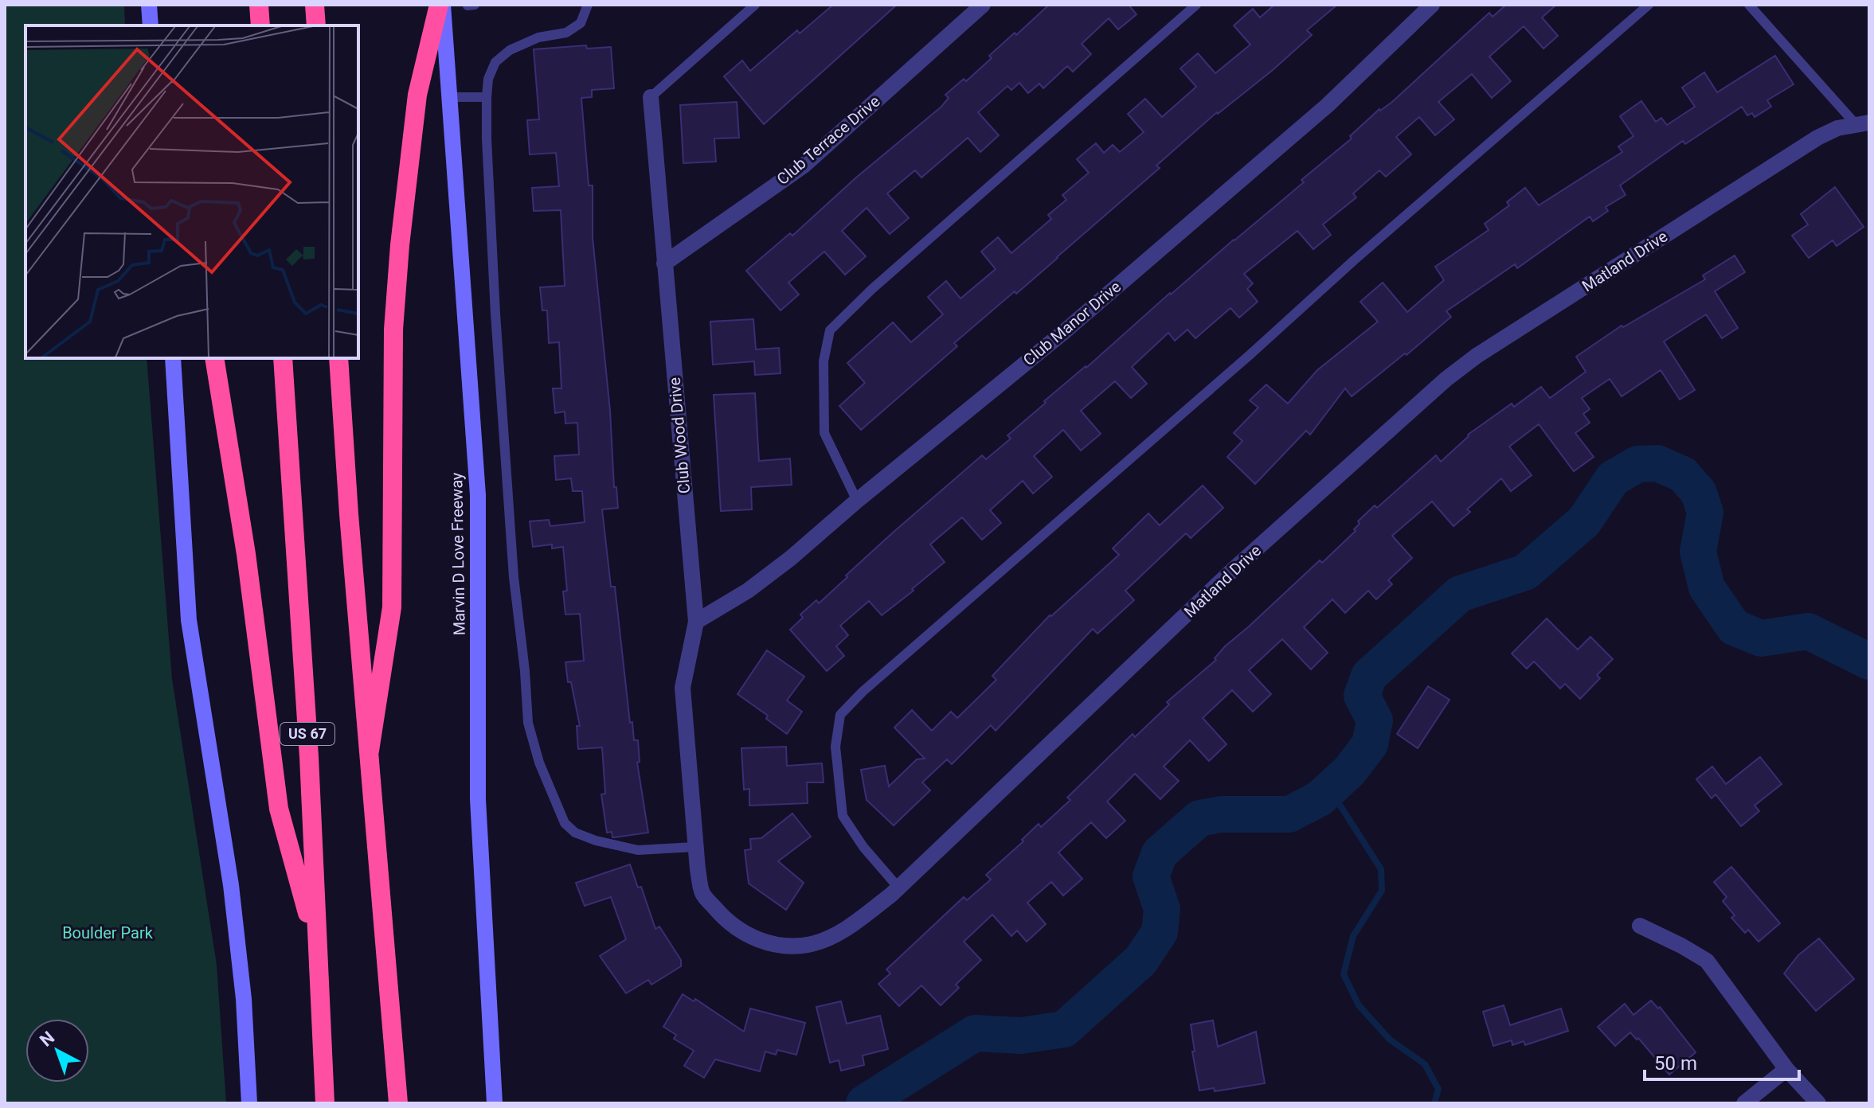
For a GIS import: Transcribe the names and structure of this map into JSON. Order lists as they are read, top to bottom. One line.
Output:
{"streets":{"highway":["US 67"],"main road":["Marvin D Love Freeway"],"street":["Club Terrace Drive","Matland Drive","Club Manor Drive","Club Wood Drive"]},"crossings":[["Club Terrace Drive","Club Wood Drive"],["Matland Drive","Club Wood Drive"],["Club Manor Drive","Club Wood Drive"]],"parks":["Boulder Park"],"scale_bar":"50 m","north":"top left"}
